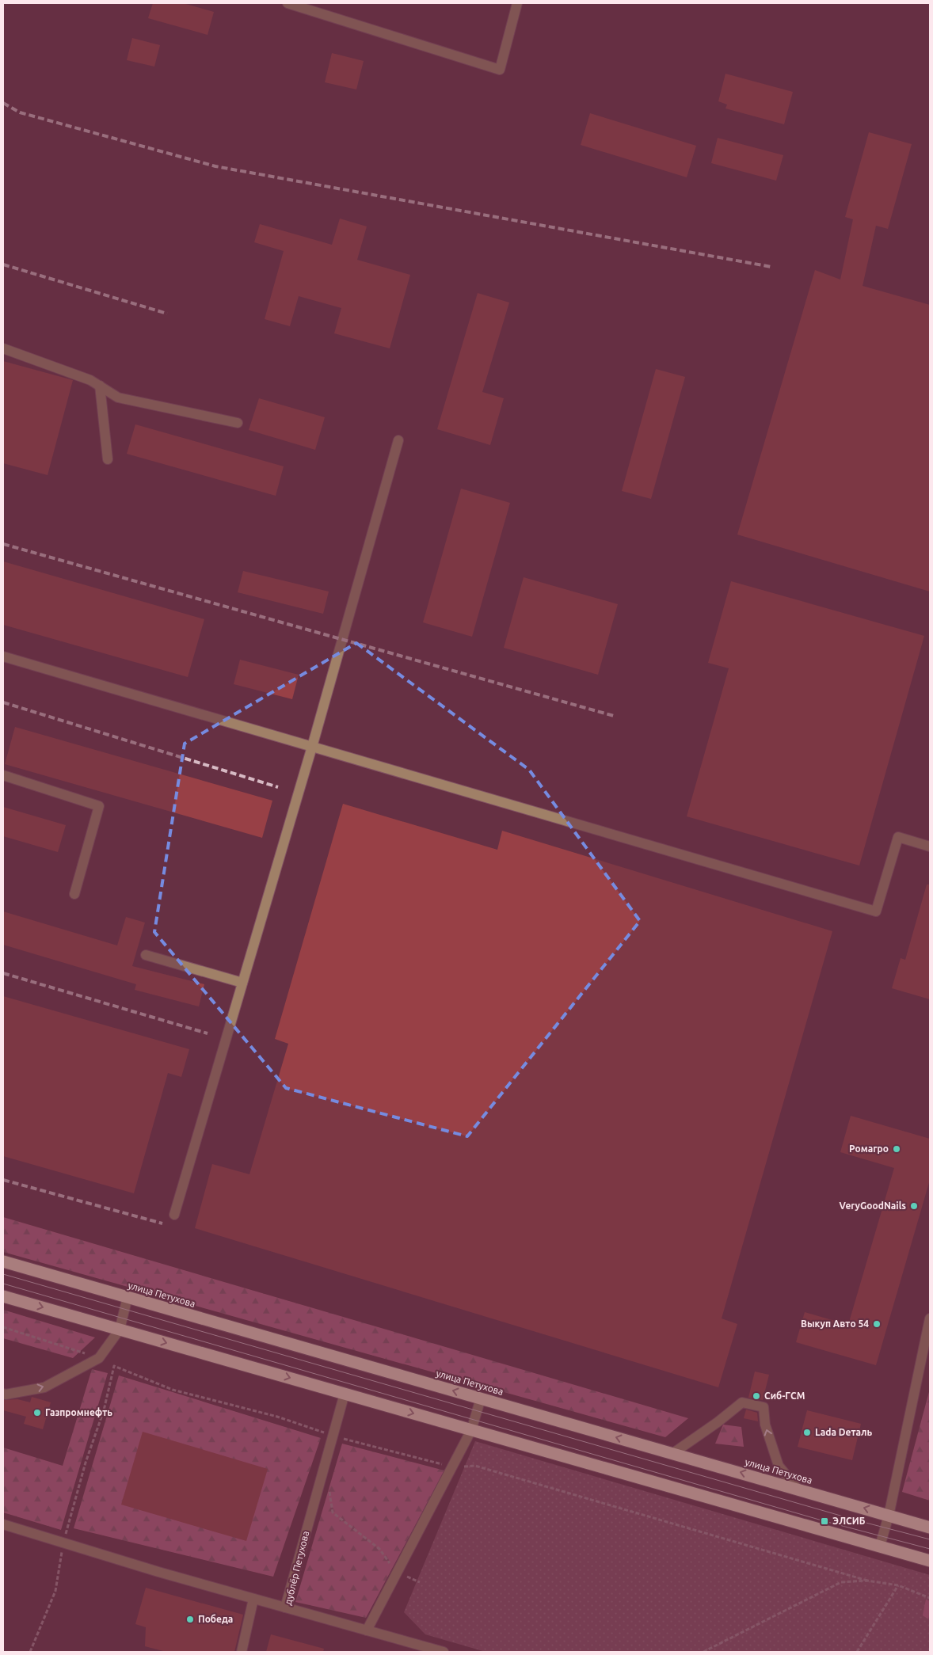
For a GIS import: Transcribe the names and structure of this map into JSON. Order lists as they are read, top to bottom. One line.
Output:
{"streets":{"highway":["улица Петухова"],"street":["дублёр Петухова"]},"places":{"other":["Ромагро","VeryGoodNails","Выкуп Авто 54","Сиб-ГСМ","Газпромнефть","Lada Dеталь","Победа"],"transit":["ЭЛСИБ"]}}
